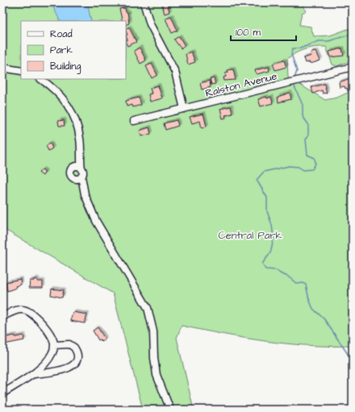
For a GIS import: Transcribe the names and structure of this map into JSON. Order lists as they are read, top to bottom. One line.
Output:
{"streets":{"street":["Ralston Avenue"]},"parks":["Central Park"],"legend":["Road","Park","Building"],"scale_bar":"100 m"}
